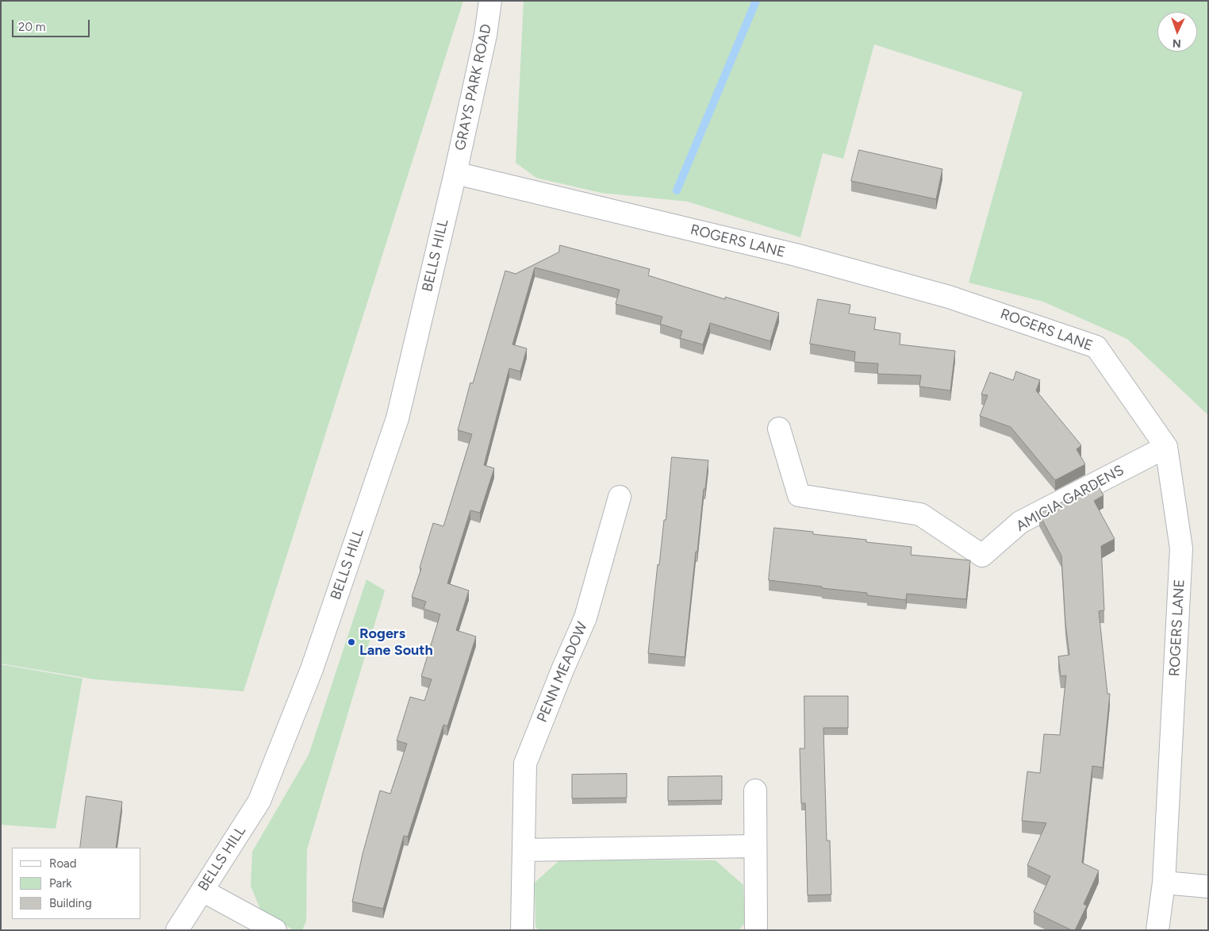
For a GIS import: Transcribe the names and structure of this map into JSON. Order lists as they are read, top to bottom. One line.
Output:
{"streets":{"street":["GRAYS PARK ROAD","ROGERS LANE","BELLS HILL","AMICIA GARDENS","PENN MEADOW"]},"crossings":[["GRAYS PARK ROAD","ROGERS LANE"],["GRAYS PARK ROAD","BELLS HILL"],["ROGERS LANE","BELLS HILL"],["ROGERS LANE","AMICIA GARDENS"]],"places":["Rogers Lane South"],"legend":["Road","Park","Building"],"scale_bar":"20 m","north":"bottom"}
